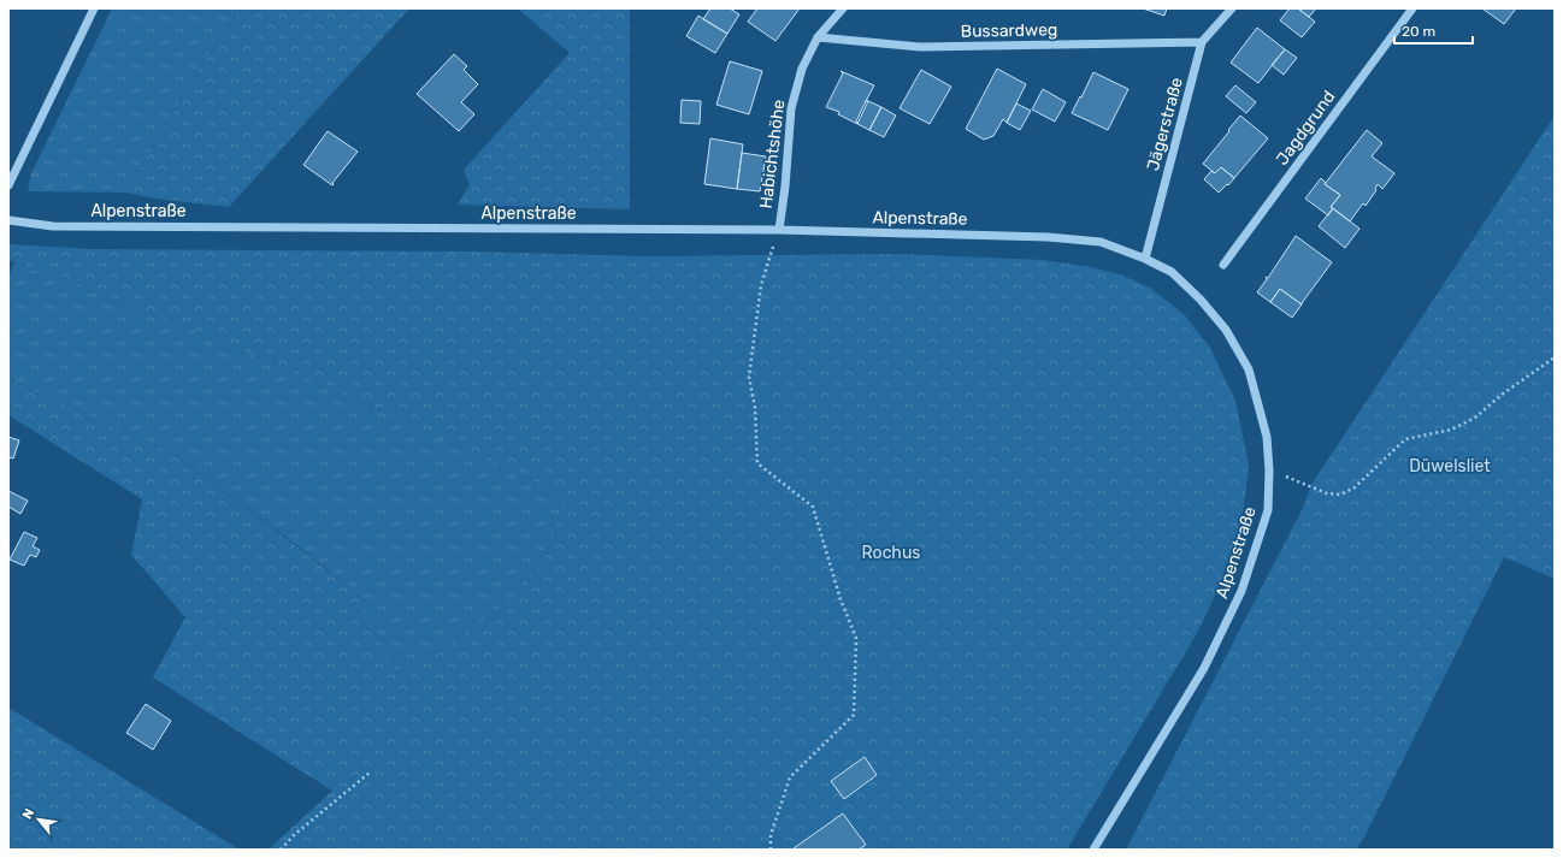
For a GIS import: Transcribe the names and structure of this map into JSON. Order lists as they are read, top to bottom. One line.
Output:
{"streets":{"street":["Bussardweg","Jägerstraße","Jagdgrund","Habichtshöhe","Alpenstraße"]},"crossings":[["Bussardweg","Jägerstraße"],["Bussardweg","Habichtshöhe"],["Jägerstraße","Alpenstraße"],["Habichtshöhe","Alpenstraße"]],"parks":["Düwelsliet","Rochus"],"scale_bar":"20 m","north":"top left"}
